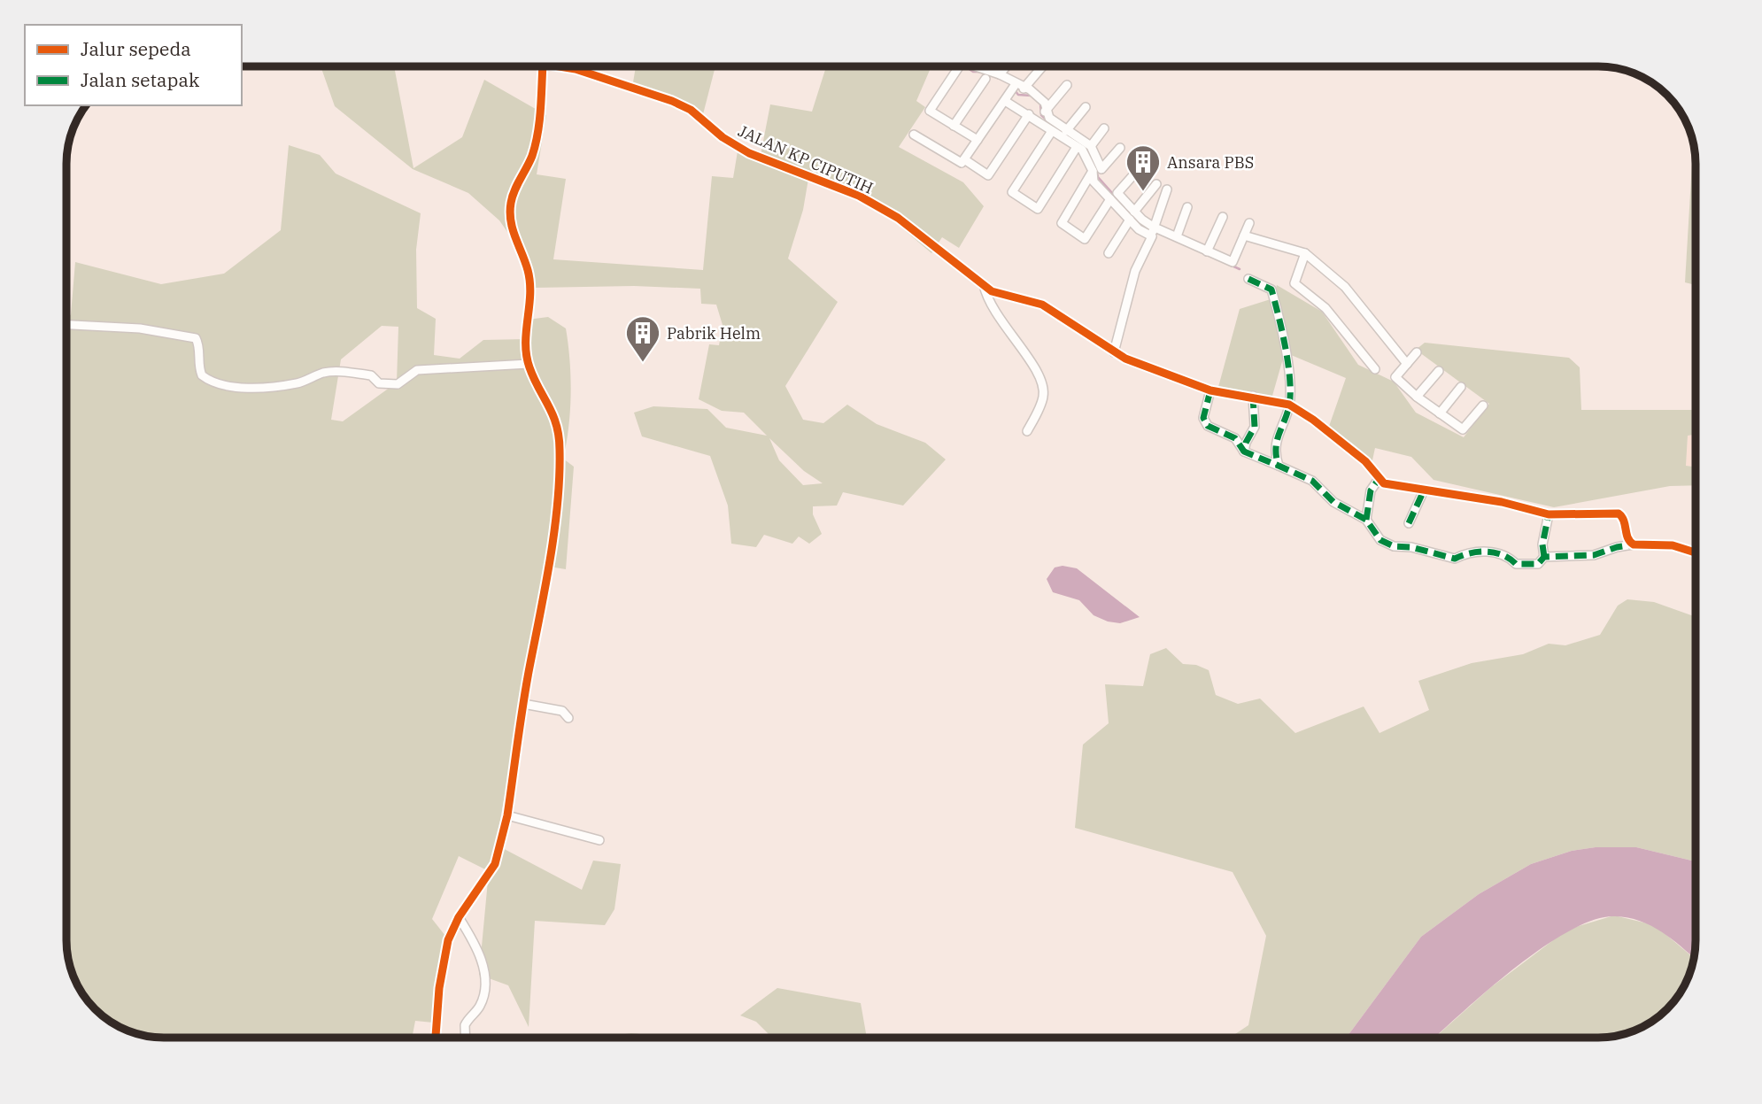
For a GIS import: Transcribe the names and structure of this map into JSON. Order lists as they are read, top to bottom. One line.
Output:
{"streets":{"street":["JALAN KP CIPUTIH"]},"places":{"building":["Ansara PBS","Pabrik Helm"]},"legend":["Jalur sepeda","Jalan setapak"]}
